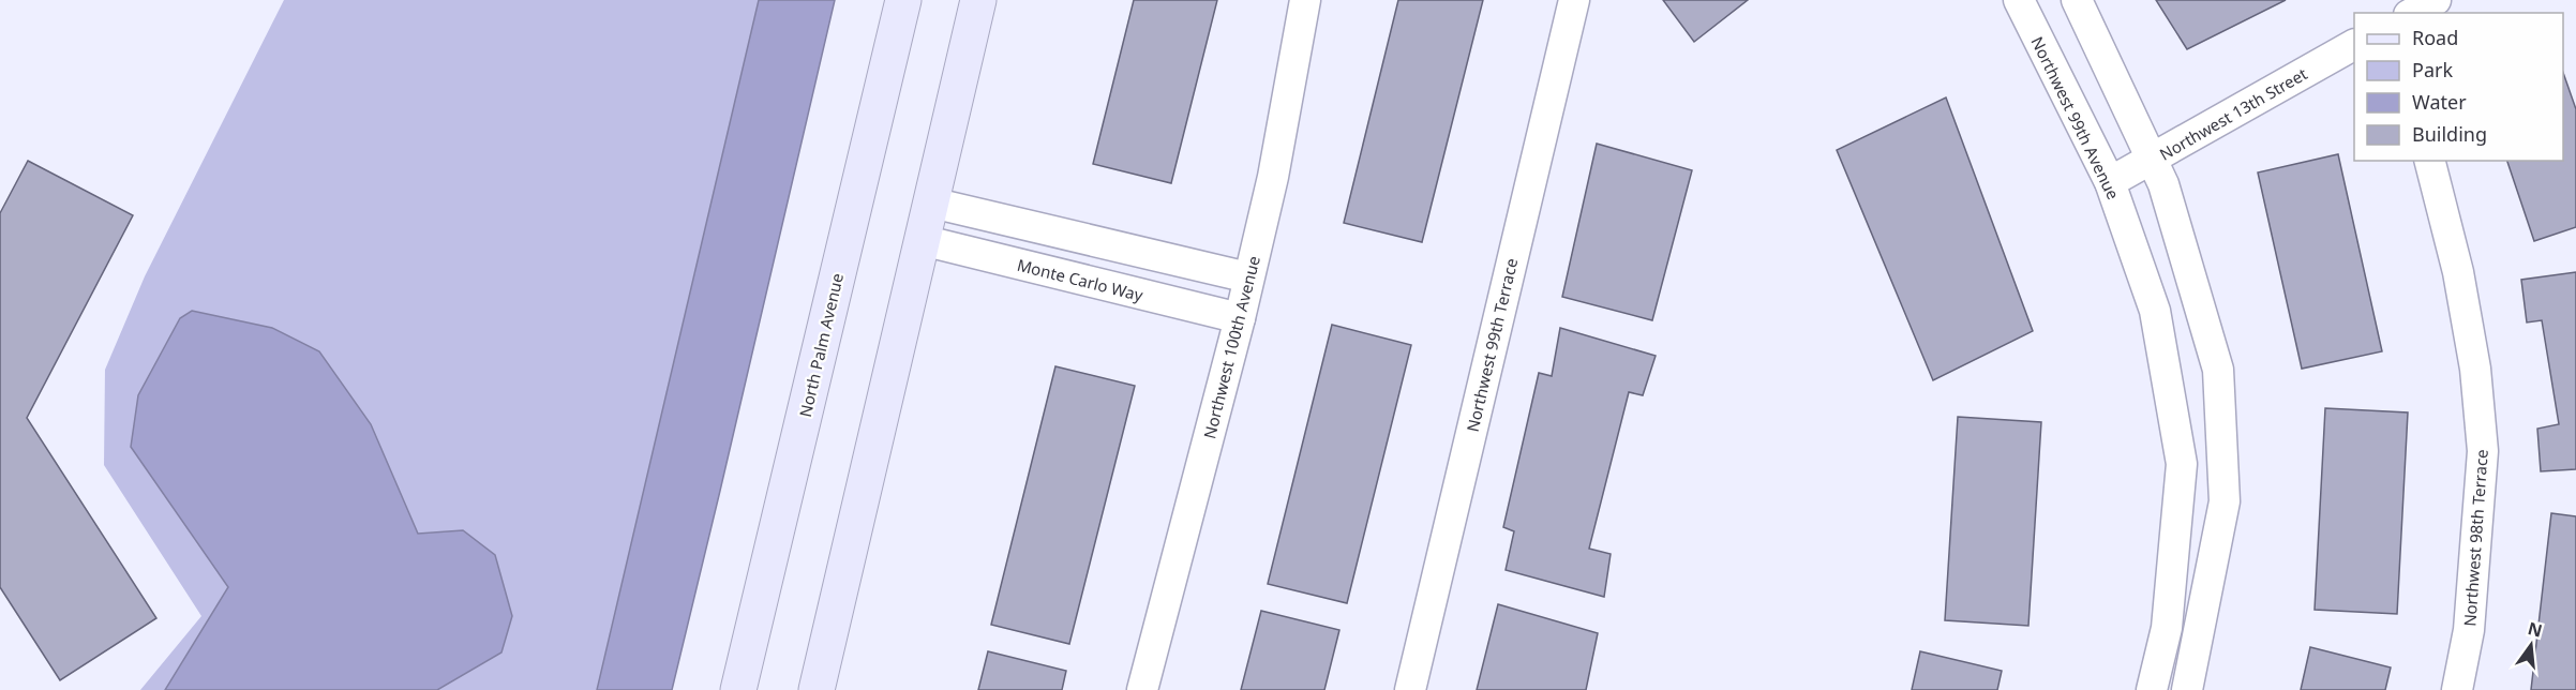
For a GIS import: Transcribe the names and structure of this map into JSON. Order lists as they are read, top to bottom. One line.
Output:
{"streets":{"main road":["North Palm Avenue"],"street":["Northwest 13th Street","Northwest 99th Avenue","Monte Carlo Way","Northwest 99th Terrace","Northwest 100th Avenue","Northwest 98th Terrace"]},"crossings":[["Northwest 13th Street","Northwest 99th Avenue"],["Monte Carlo Way","Northwest 100th Avenue"]],"legend":["Road","Park","Water","Building"],"north":"top"}
